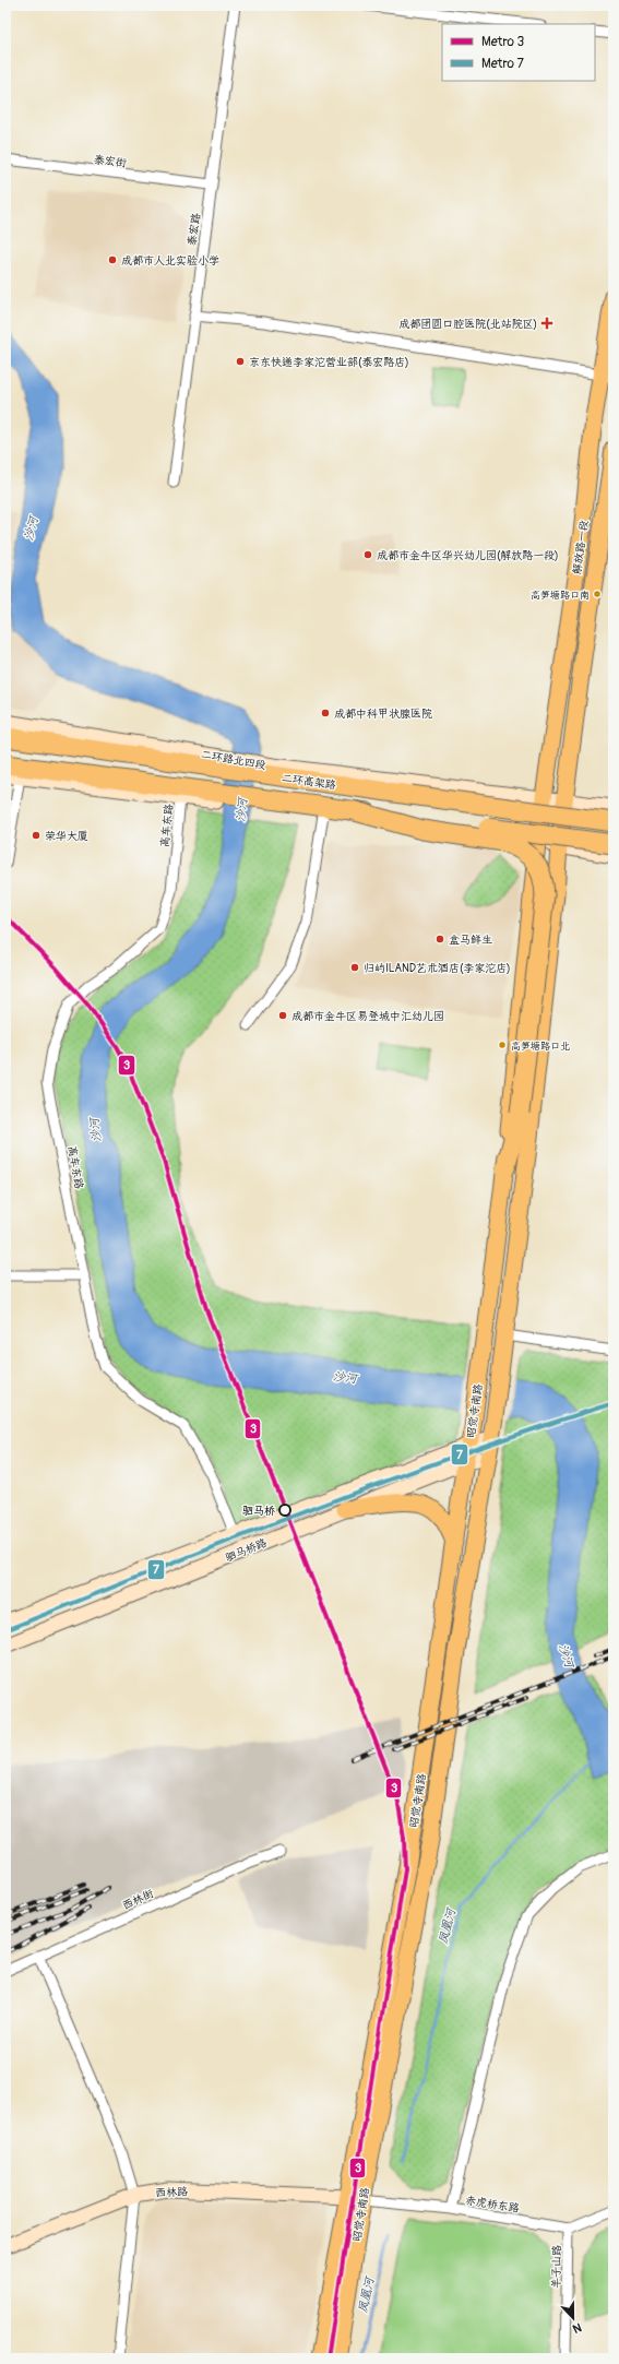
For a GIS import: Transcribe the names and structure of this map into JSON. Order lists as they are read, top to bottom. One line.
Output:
{"streets":{"highway":["二环高架路"],"main road":["解放路一段","二环路北四段","昭觉寺南路","驷马桥路","西林路"],"street":["泰宏街","泰宏路","高车东路","西林街","赤虎桥东路","羊子山路"]},"crossings":[["泰宏街","泰宏路"],["解放路一段","二环路北四段"],["解放路一段","昭觉寺南路"],["高车东路","驷马桥路"],["昭觉寺南路","驷马桥路"],["昭觉寺南路","西林路"],["昭觉寺南路","赤虎桥东路"],["西林路","赤虎桥东路"],["赤虎桥东路","羊子山路"]],"water":["沙河","凤凰河"],"places":{"other":["成都市人北实验小学","京东快递李家沱营业部(泰宏路店)","成都市金牛区华兴幼儿园(解放路一段)","高笋塘路口南","成都中科甲状腺医院","荣华大厦","盒马鲜生","归屿ILAND艺术酒店(李家沱店)","成都市金牛区易登城中汇幼儿园","高笋塘路口北","驷马桥"],"health":["成都团圆口腔医院(北站院区)"]},"lines":["metro line 3","metro line 7"],"legend":["Metro 3","Metro 7"],"north":"bottom"}
